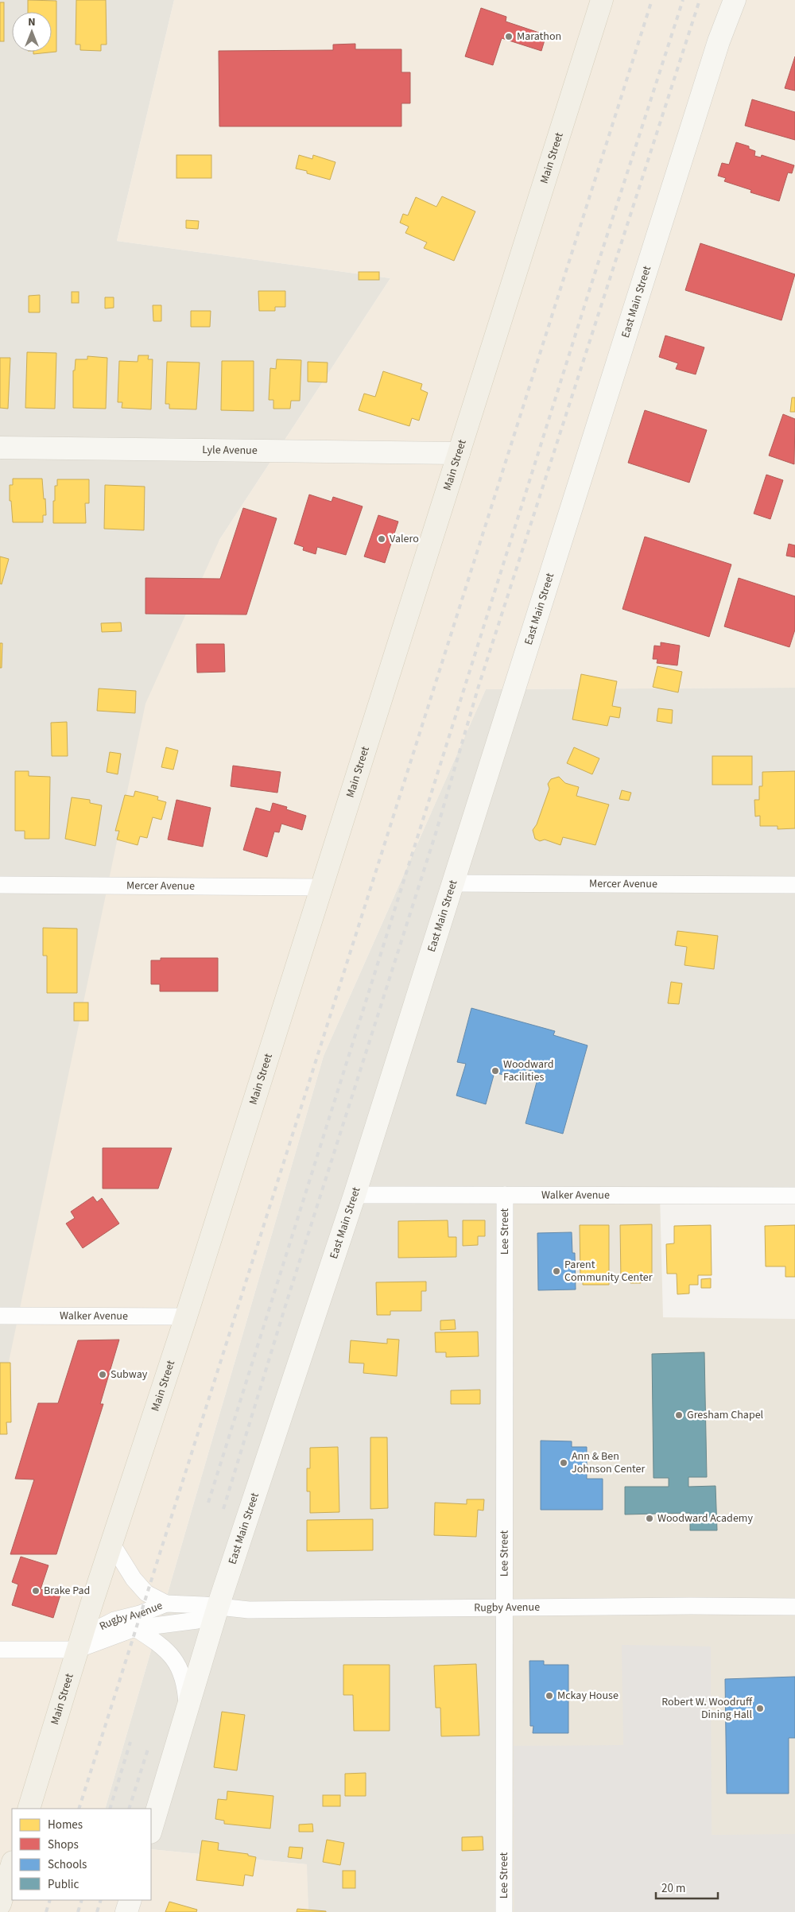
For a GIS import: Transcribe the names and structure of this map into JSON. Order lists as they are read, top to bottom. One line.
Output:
{"streets":{"main road":["Main Street"],"street":["East Main Street","Lyle Avenue","Mercer Avenue","Walker Avenue","Lee Street","Rugby Avenue"]},"crossings":[["Main Street","Lyle Avenue"],["Main Street","Mercer Avenue"],["Main Street","Walker Avenue"],["Main Street","Rugby Avenue"],["East Main Street","Mercer Avenue"],["East Main Street","Walker Avenue"],["East Main Street","Rugby Avenue"],["Walker Avenue","Lee Street"],["Lee Street","Rugby Avenue"]],"places":["Marathon","Valero","Woodward Facilities","Parent Community Center","Subway","Gresham Chapel","Ann & Ben Johnson Center","Woodward Academy","Brake Pad","Mckay House","Robert W. Woodruff Dining Hall"],"legend":["Homes","Shops","Schools","Public"],"scale_bar":"20 m","north":"top"}
